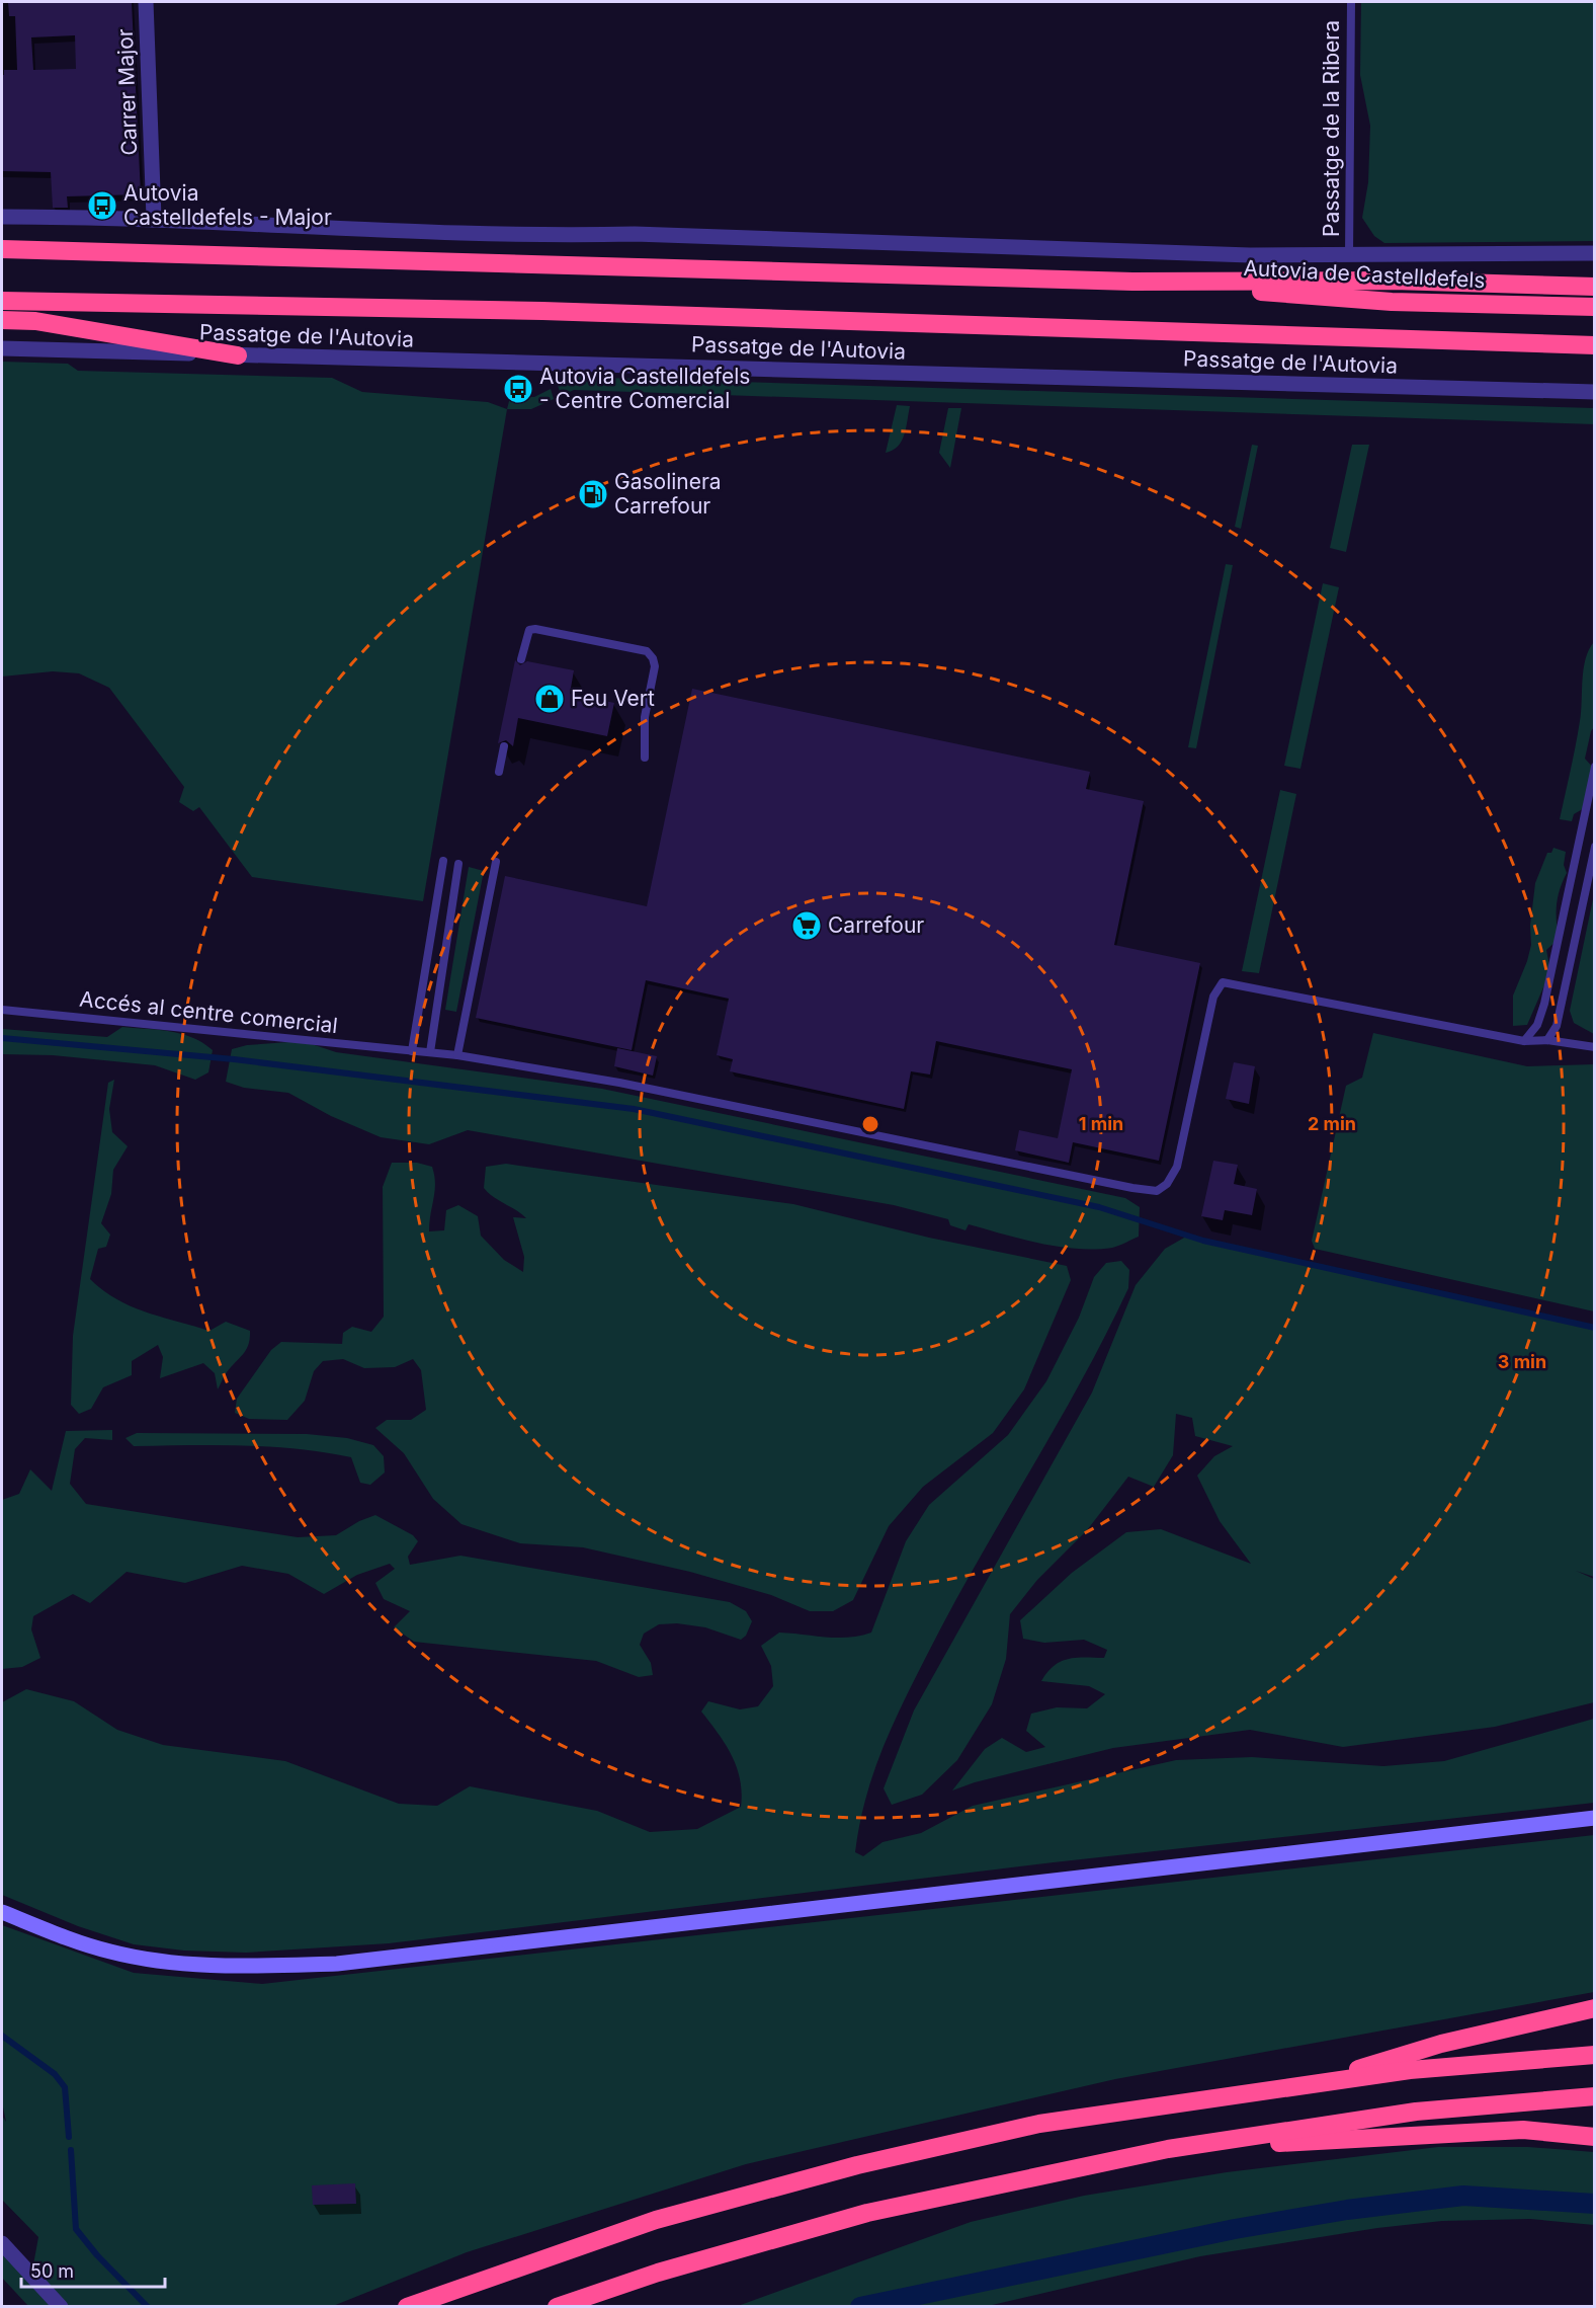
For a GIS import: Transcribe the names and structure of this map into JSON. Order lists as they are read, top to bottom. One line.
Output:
{"streets":{"highway":["Autovia de Castelldefels"],"street":["Carrer Major","Passatge de l'Autovia"],"lane":["Passatge de la Ribera","Accés al centre comercial"]},"places":{"bus stop":["Autovia Castelldefels - Major","Autovia Castelldefels - Centre Comercial"],"fuel station":["Gasolinera Carrefour"],"shop":["Feu Vert"],"supermarket":["Carrefour"]},"scale_bar":"50 m","rings":["1 min","2 min","3 min"]}
